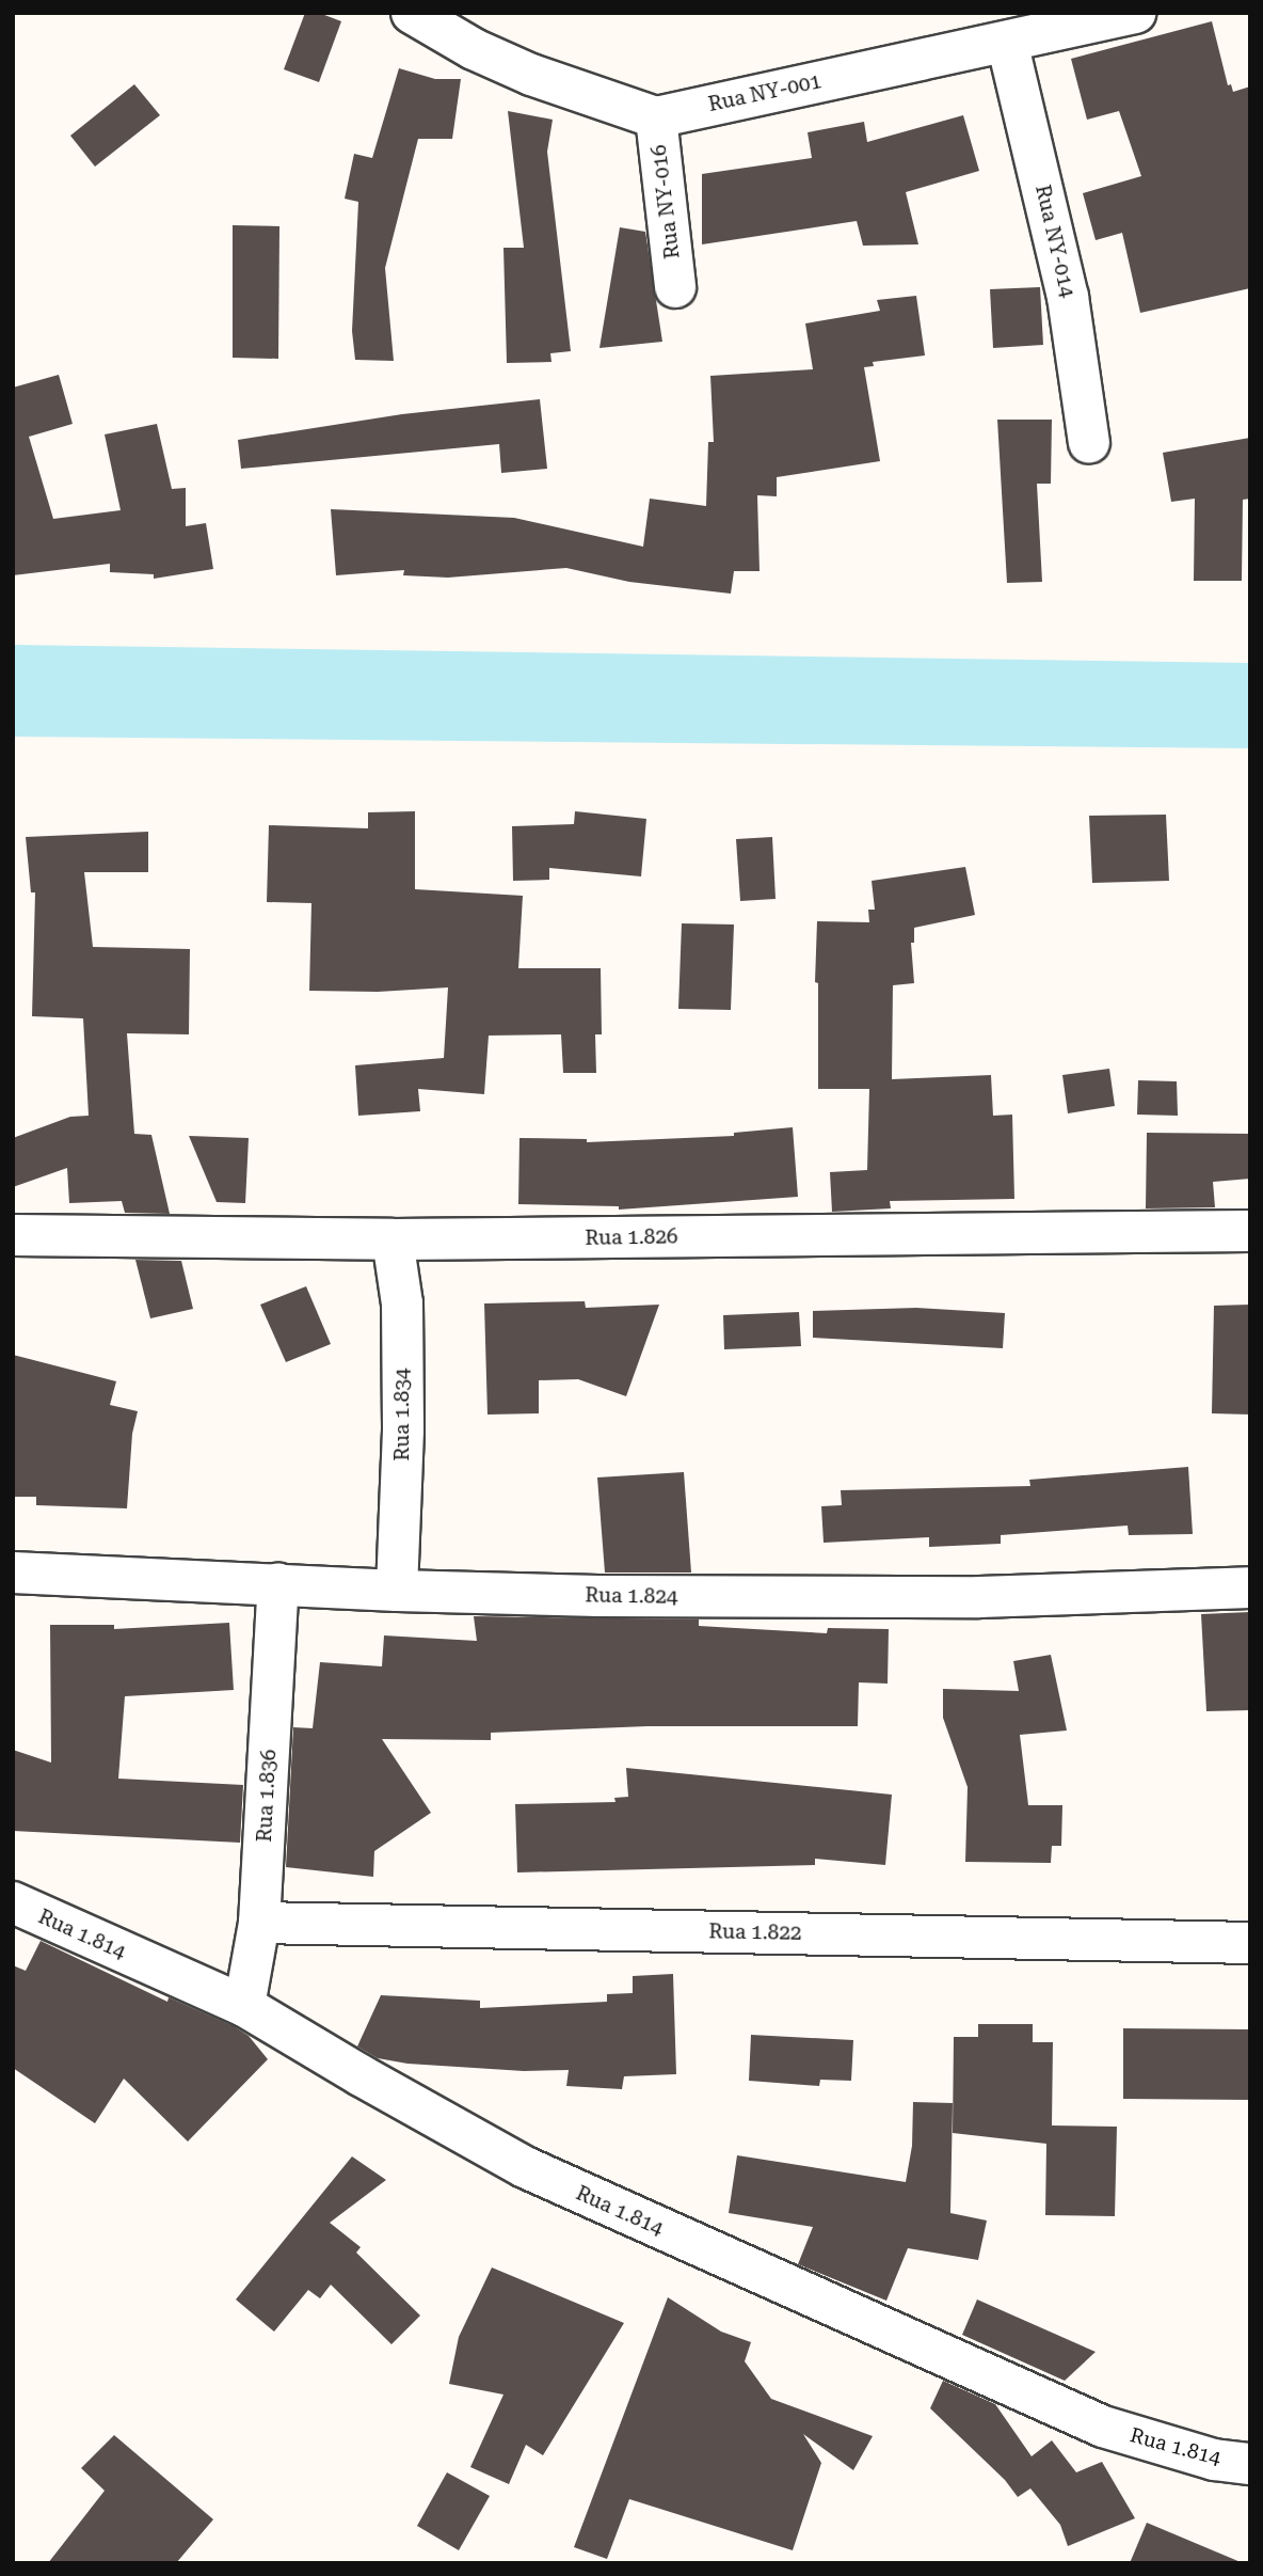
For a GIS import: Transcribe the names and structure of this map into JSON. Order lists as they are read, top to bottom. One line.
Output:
{"streets":{"street":["Rua NY-001","Rua NY-016","Rua NY-014","Rua 1.826","Rua 1.834","Rua 1.824","Rua 1.836","Rua 1.822","Rua 1.814"]},"crossings":[["Rua NY-001","Rua NY-016"],["Rua NY-001","Rua NY-014"],["Rua 1.826","Rua 1.834"],["Rua 1.834","Rua 1.824"],["Rua 1.824","Rua 1.836"],["Rua 1.836","Rua 1.822"],["Rua 1.836","Rua 1.814"]]}
